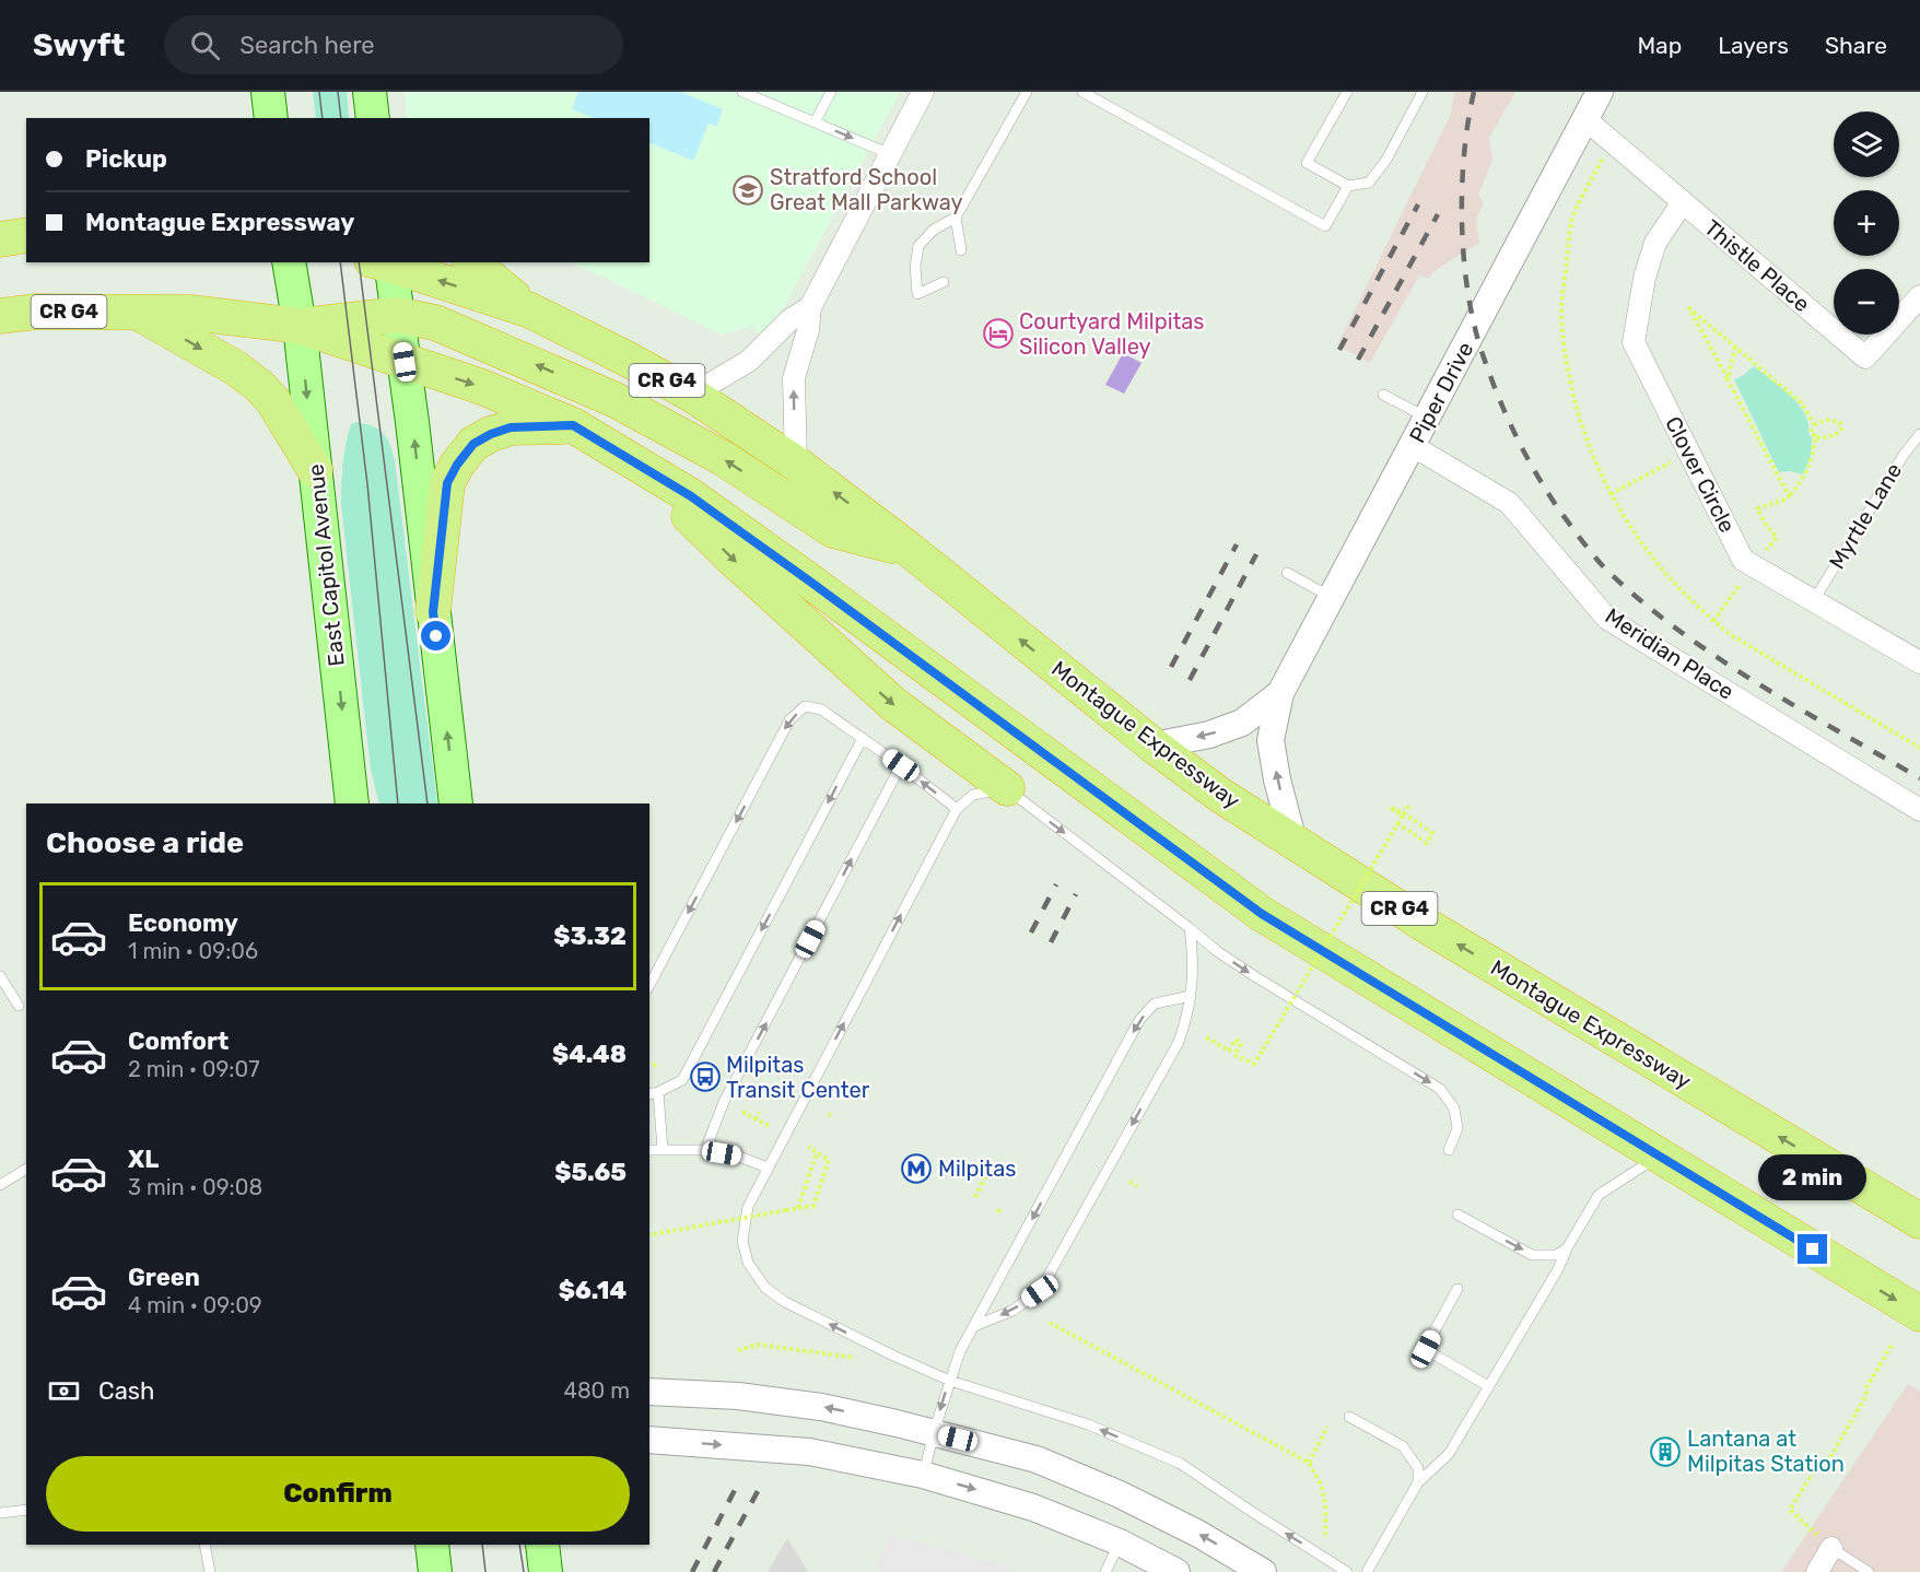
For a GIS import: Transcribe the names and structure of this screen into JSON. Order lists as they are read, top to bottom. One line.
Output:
{"streets":{"highway":["CR G4","Montague Expressway"],"main road":["East Capitol Avenue"],"street":["Thistle Place","Piper Drive","Clover Circle","Meridian Place"],"lane":["Myrtle Lane"]},"crossings":[["Thistle Place","Piper Drive"],["Thistle Place","Clover Circle"],["CR G4","East Capitol Avenue"],["Piper Drive","Meridian Place"],["Piper Drive","Montague Expressway"],["Clover Circle","Myrtle Lane"]],"places":{"school or university":["Stratford School Great Mall Parkway"],"hotel":["Courtyard Milpitas Silicon Valley"],"bus stop":["Milpitas Transit Center"],"metro station":["Milpitas"],"building":["Lantana at Milpitas Station"]},"page":{"header":"Swyft","search":"Search here","nav":["Map","Layers","Share"],"map_buttons":["+","−"],"banner":["Pickup","Montague Expressway"],"heading":"Choose a ride","list":[{"name":"Economy","note":"1 min · 09:06","value":"$3.32"},{"name":"Comfort","note":"2 min · 09:07","value":"$4.48"},{"name":"XL","note":"3 min · 09:08","value":"$5.65"},{"name":"Green","note":"4 min · 09:09","value":"$6.14"}],"bubble":"2 min","pay":["Cash","480 m"],"buttons":"Confirm"}}
